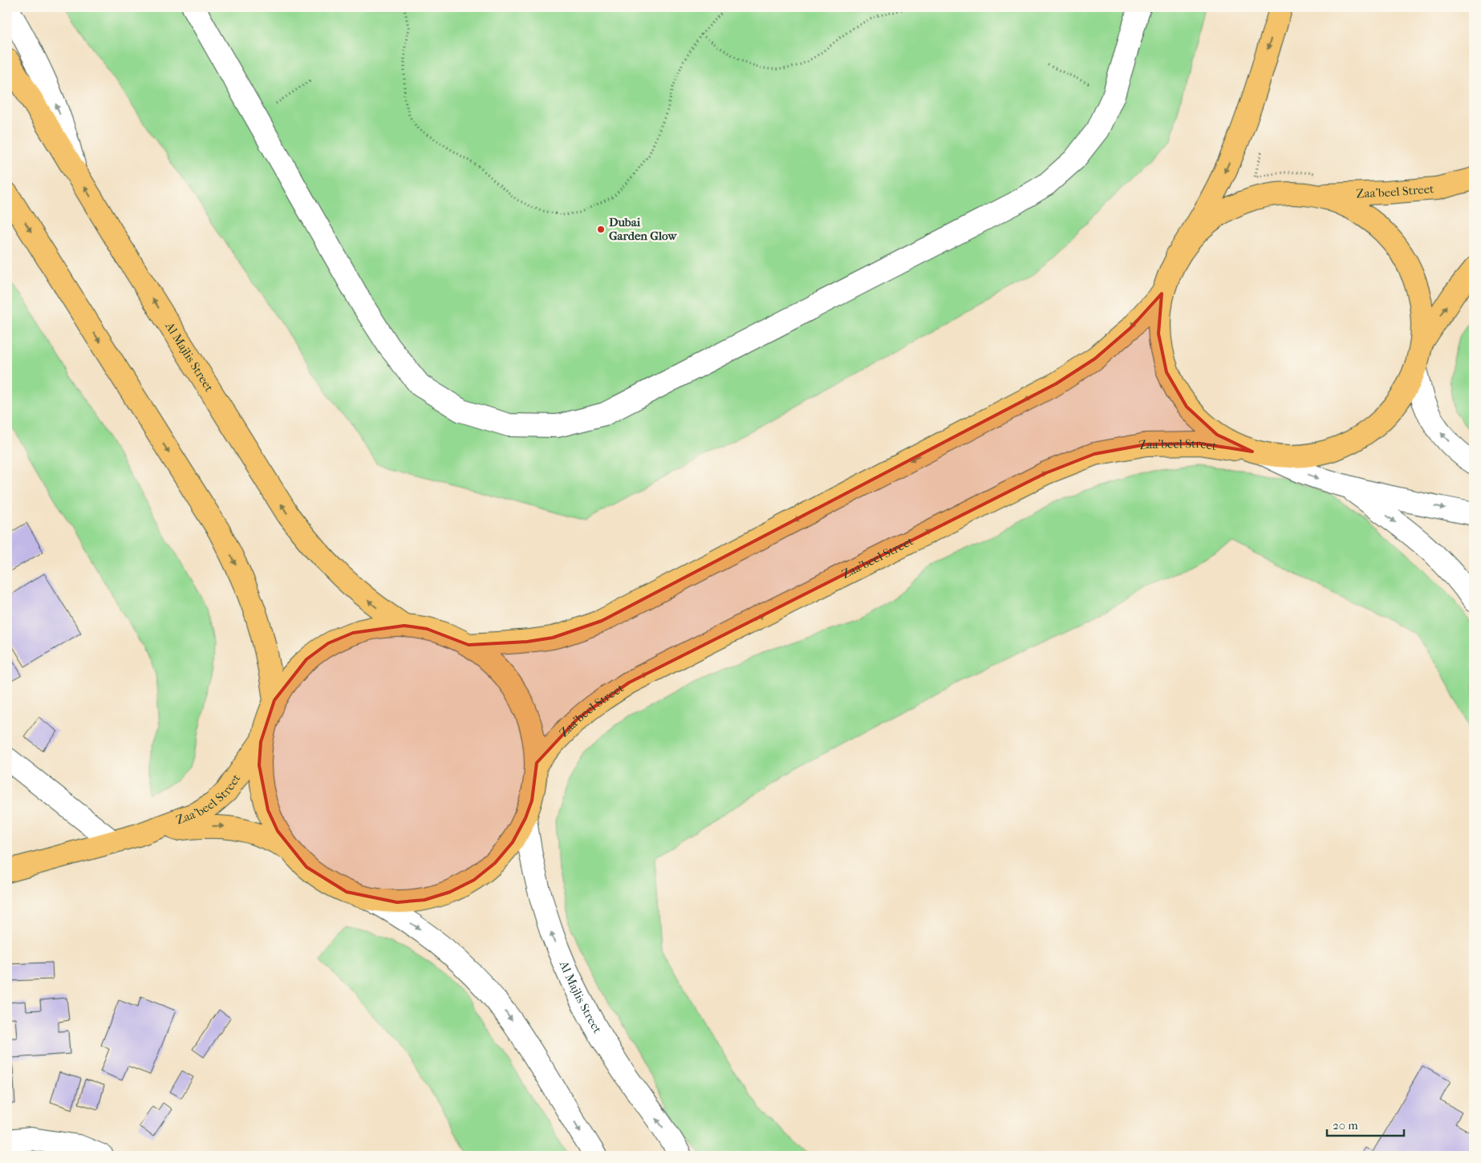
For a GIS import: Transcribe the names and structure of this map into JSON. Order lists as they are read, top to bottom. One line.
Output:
{"streets":{"main road":["Zaa'beel Street","Al Majlis Street"]},"places":["Dubai Garden Glow"],"scale_bar":"20 m"}
